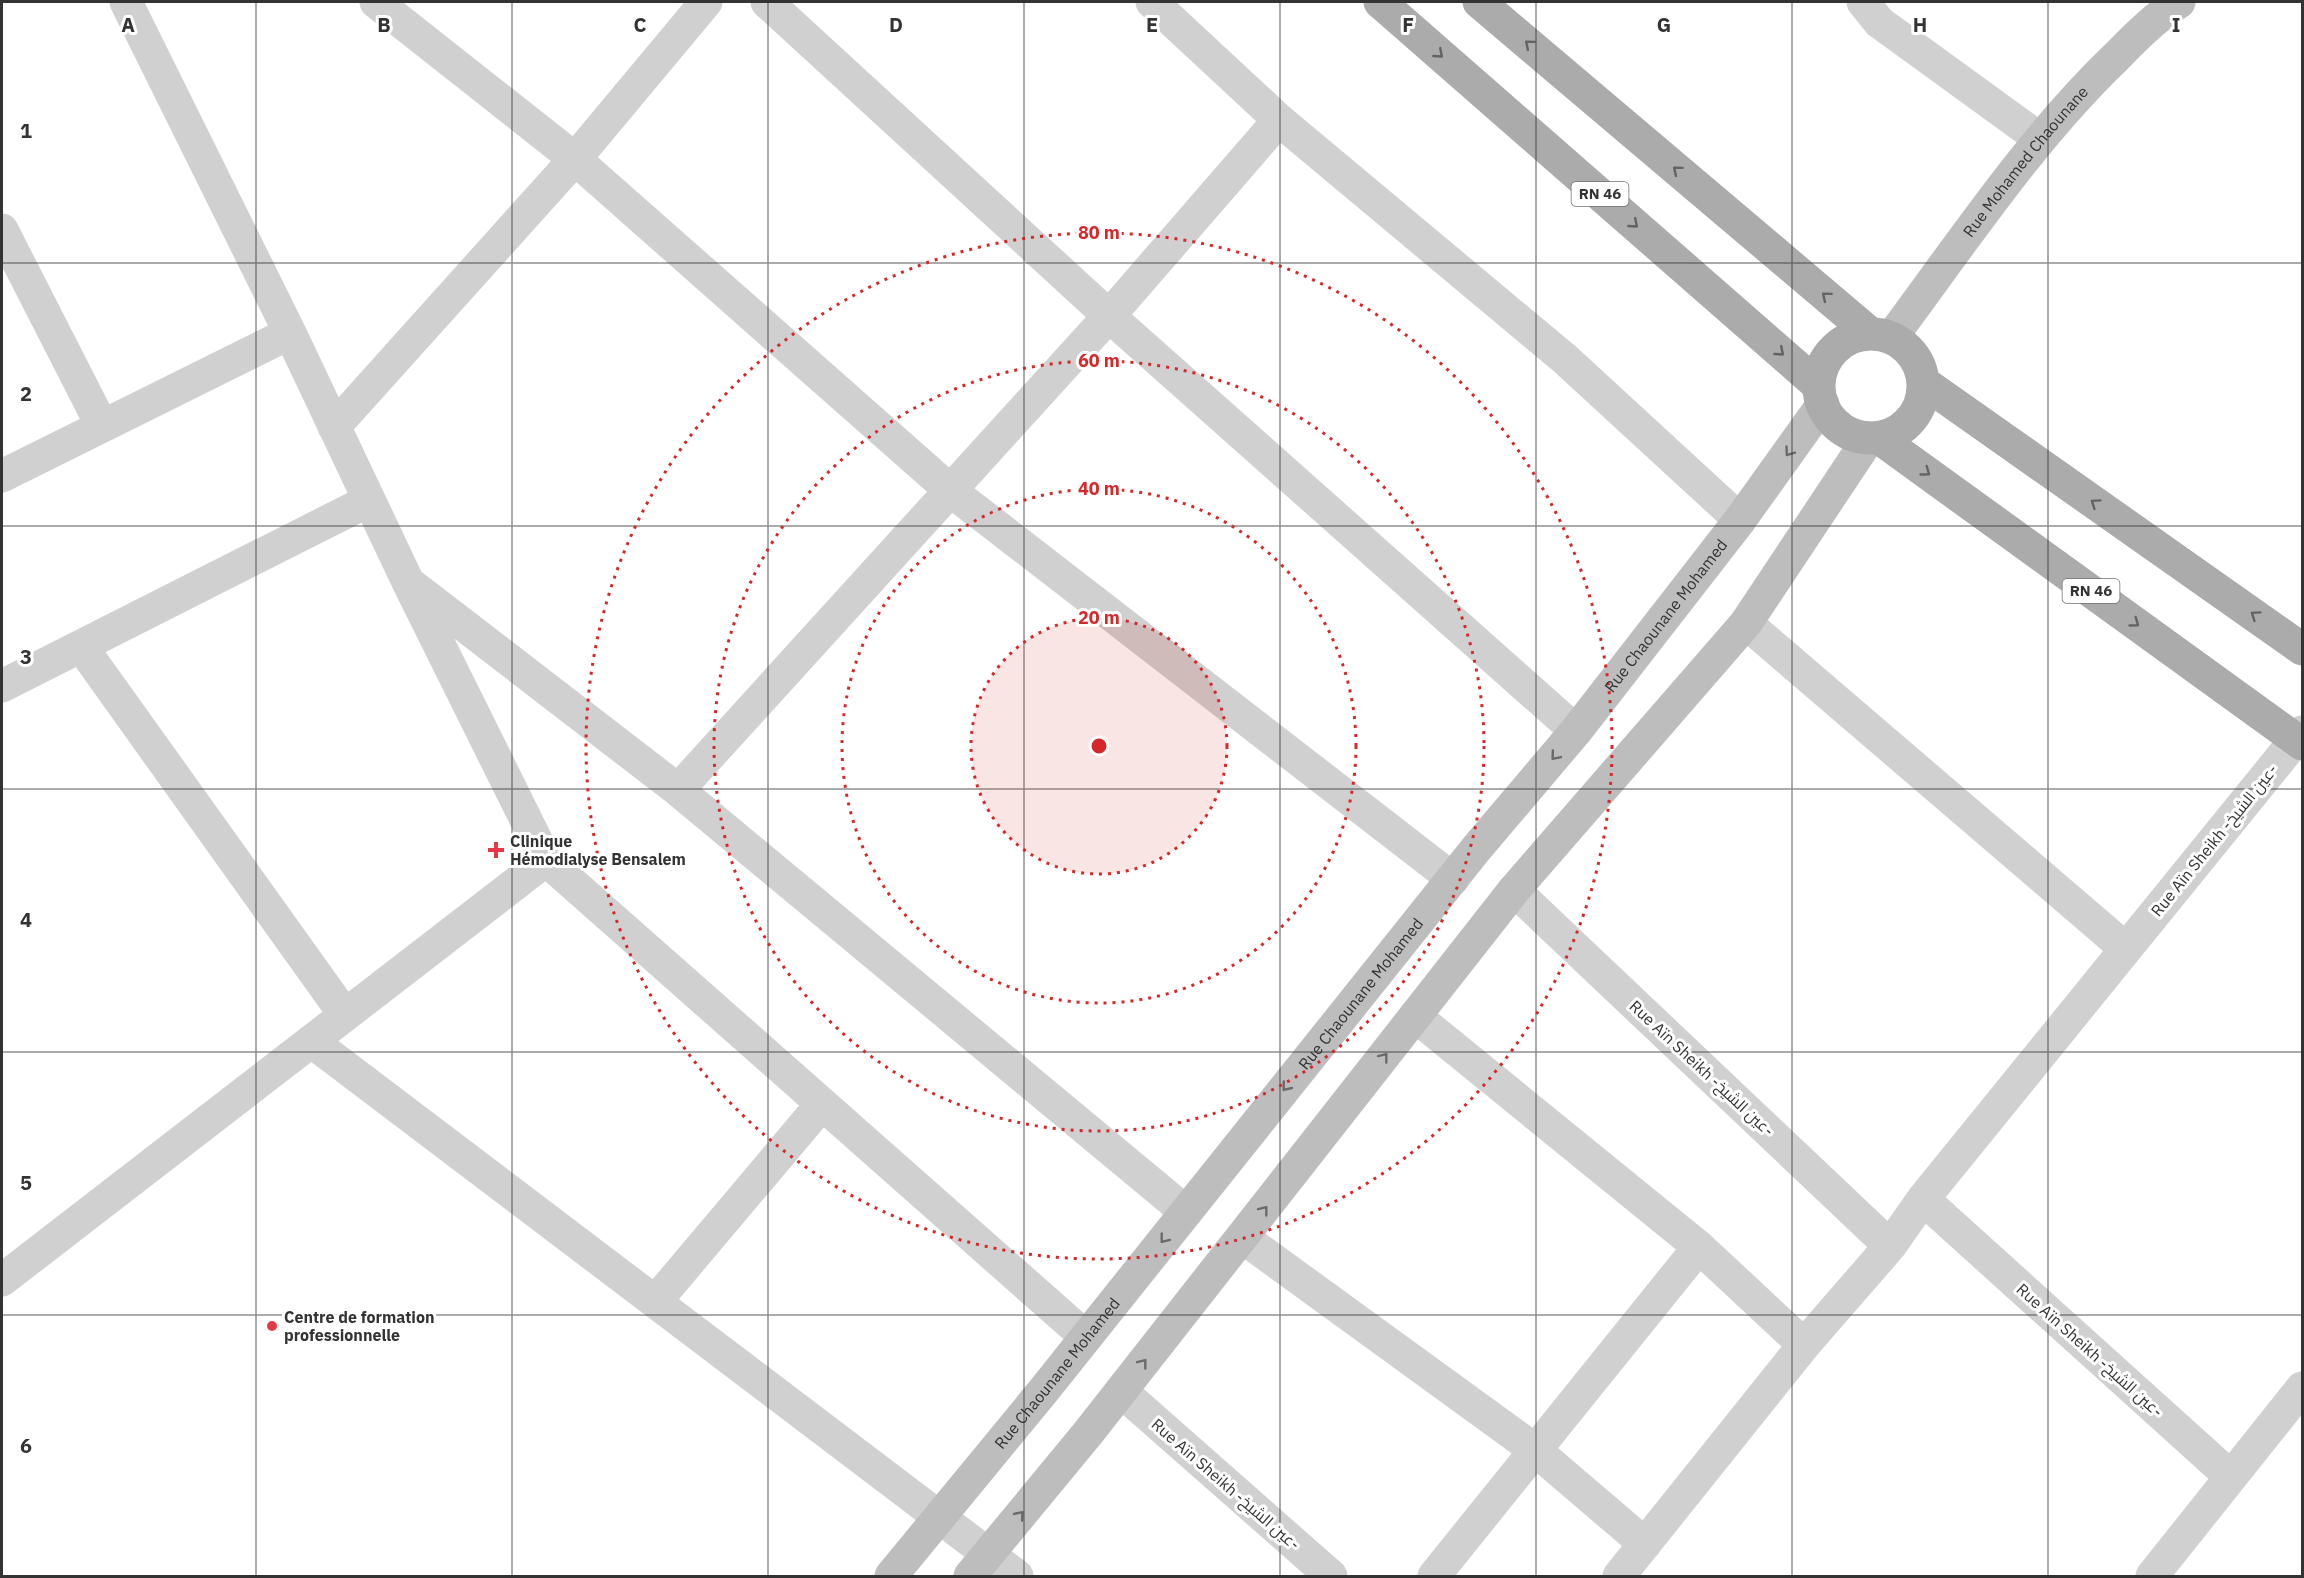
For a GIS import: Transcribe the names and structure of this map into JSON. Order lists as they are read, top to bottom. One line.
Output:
{"streets":{"main road":["RN 46"],"street":["Rue Mohamed Chaounane","Rue Chaounane Mohamed","Rue Aïn Sheikh -عين الشيخ-"]},"crossings":[["Rue Mohamed Chaounane","RN 46"],["Rue Mohamed Chaounane","Rue Chaounane Mohamed"],["RN 46","Rue Chaounane Mohamed"],["RN 46","Rue Aïn Sheikh -عين الشيخ-"]],"places":{"health":["Clinique Hémodialyse Bensalem"],"other":["Centre de formation professionnelle"]},"grid":{"columns":["A","B","C","D","E","F","G","H","I"],"rows":["1","2","3","4","5","6"]},"rings":["80 m","60 m","40 m","20 m"]}
